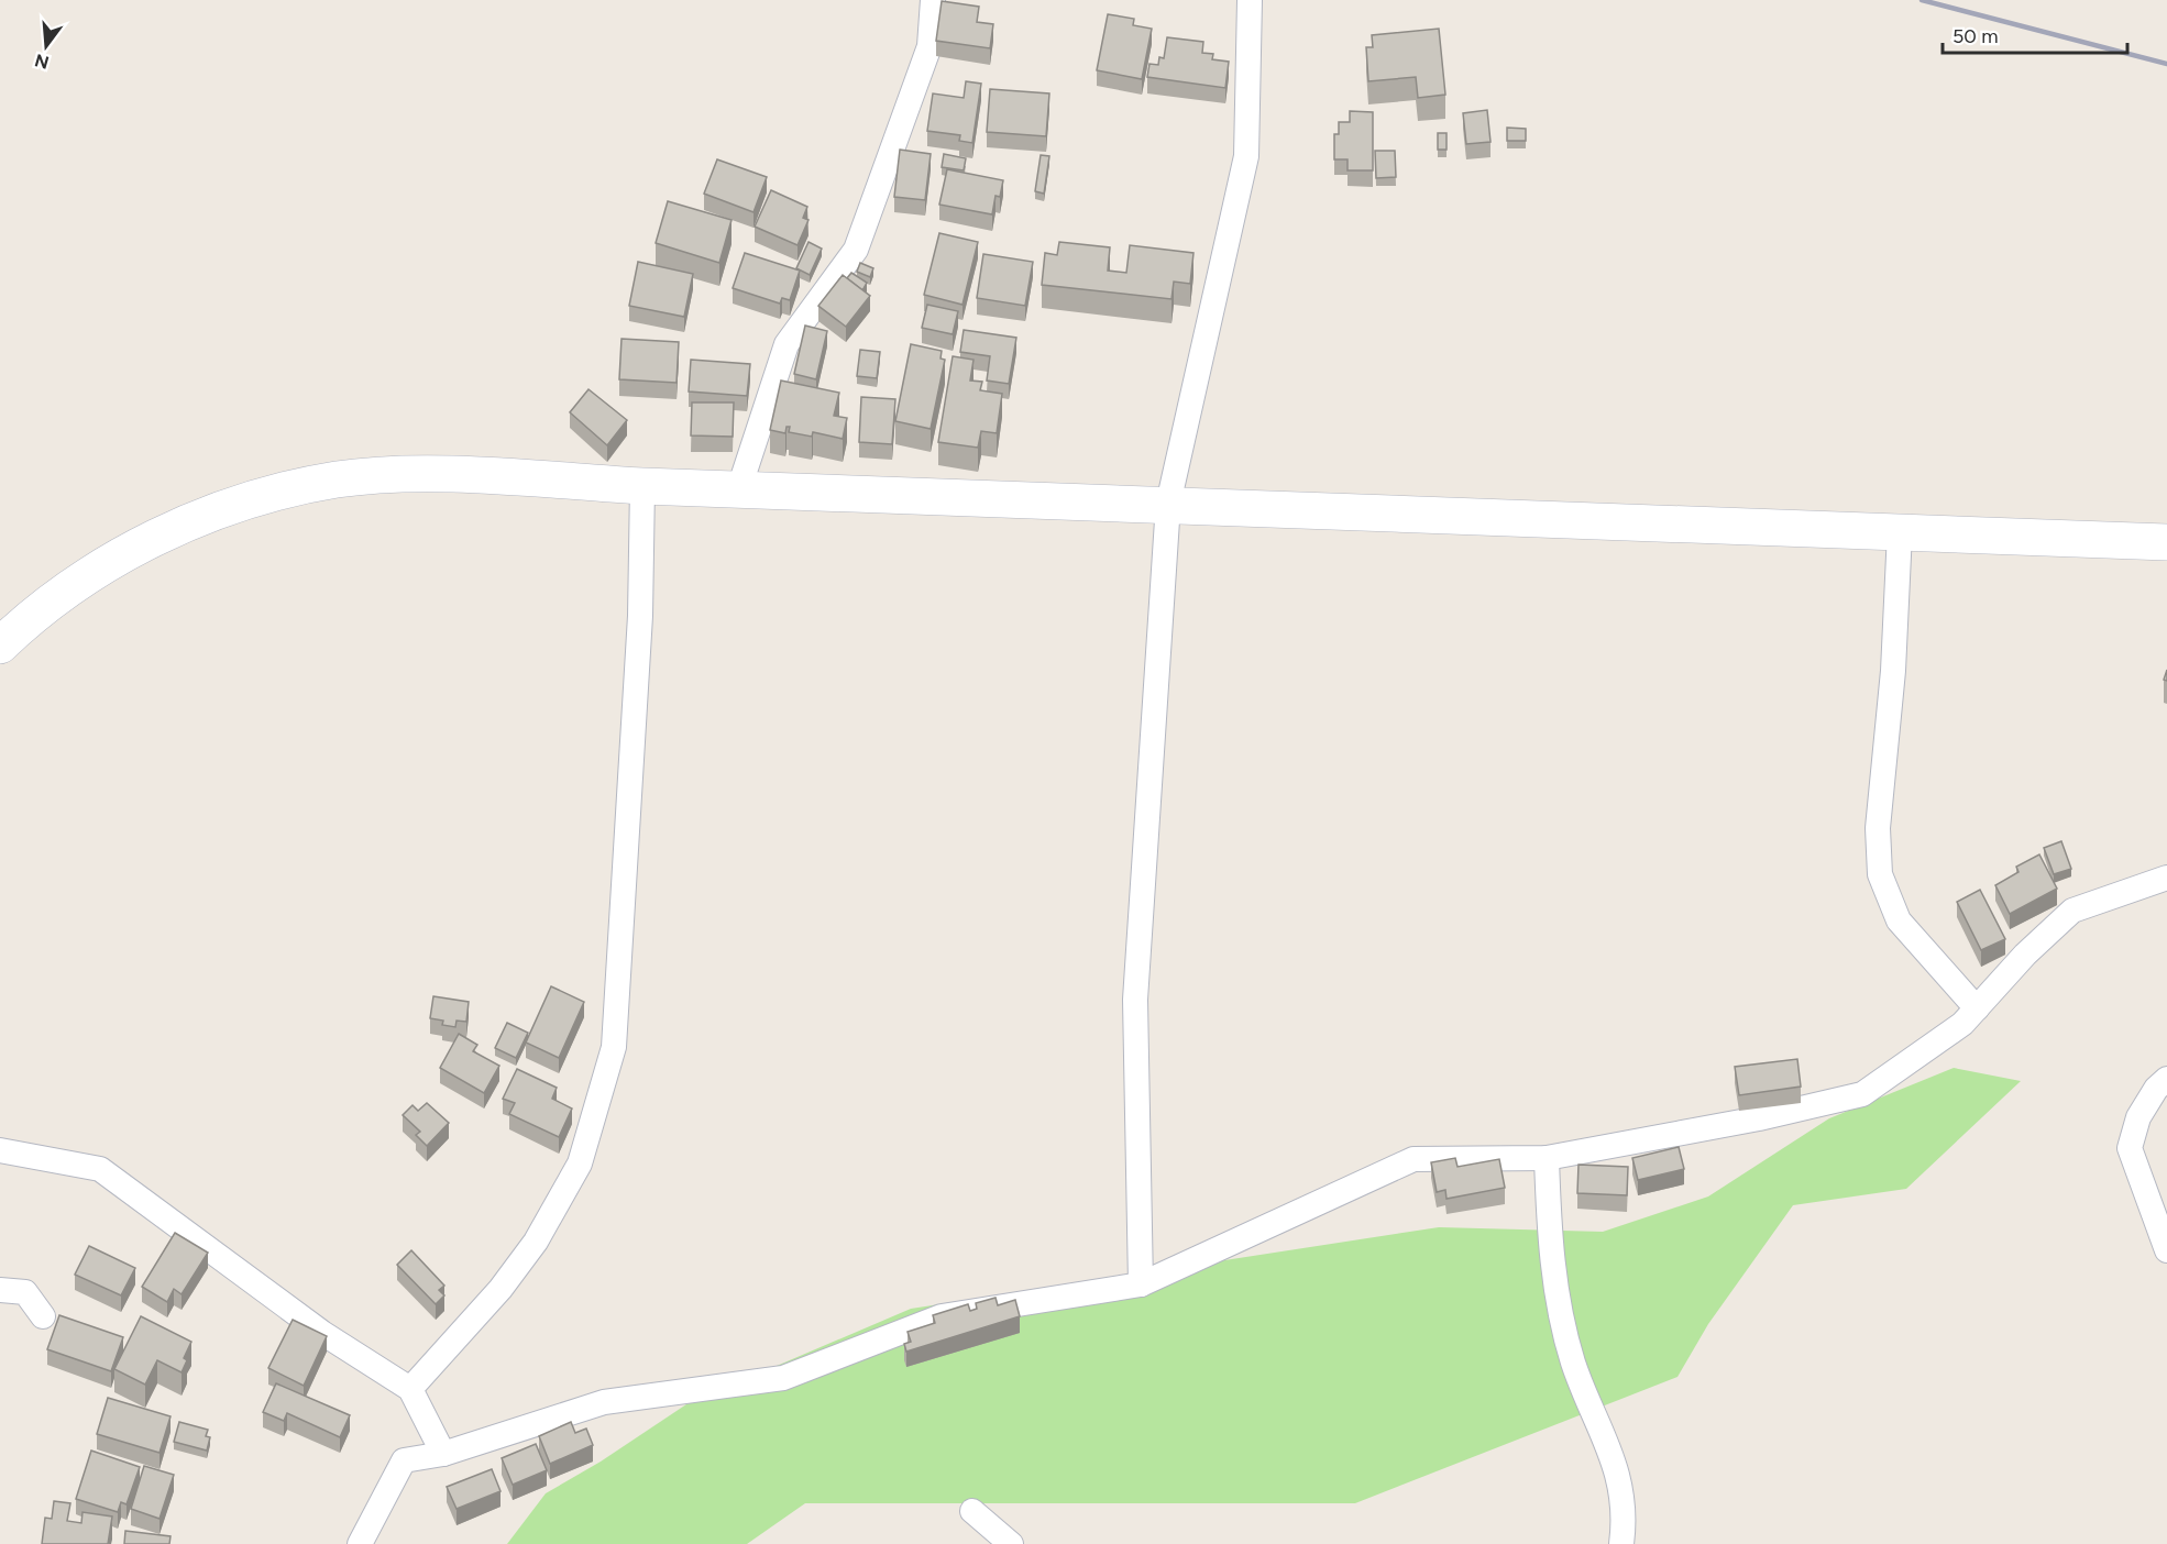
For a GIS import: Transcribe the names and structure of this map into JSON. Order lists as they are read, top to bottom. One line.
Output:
{"scale_bar":"50 m","north":"bottom"}
